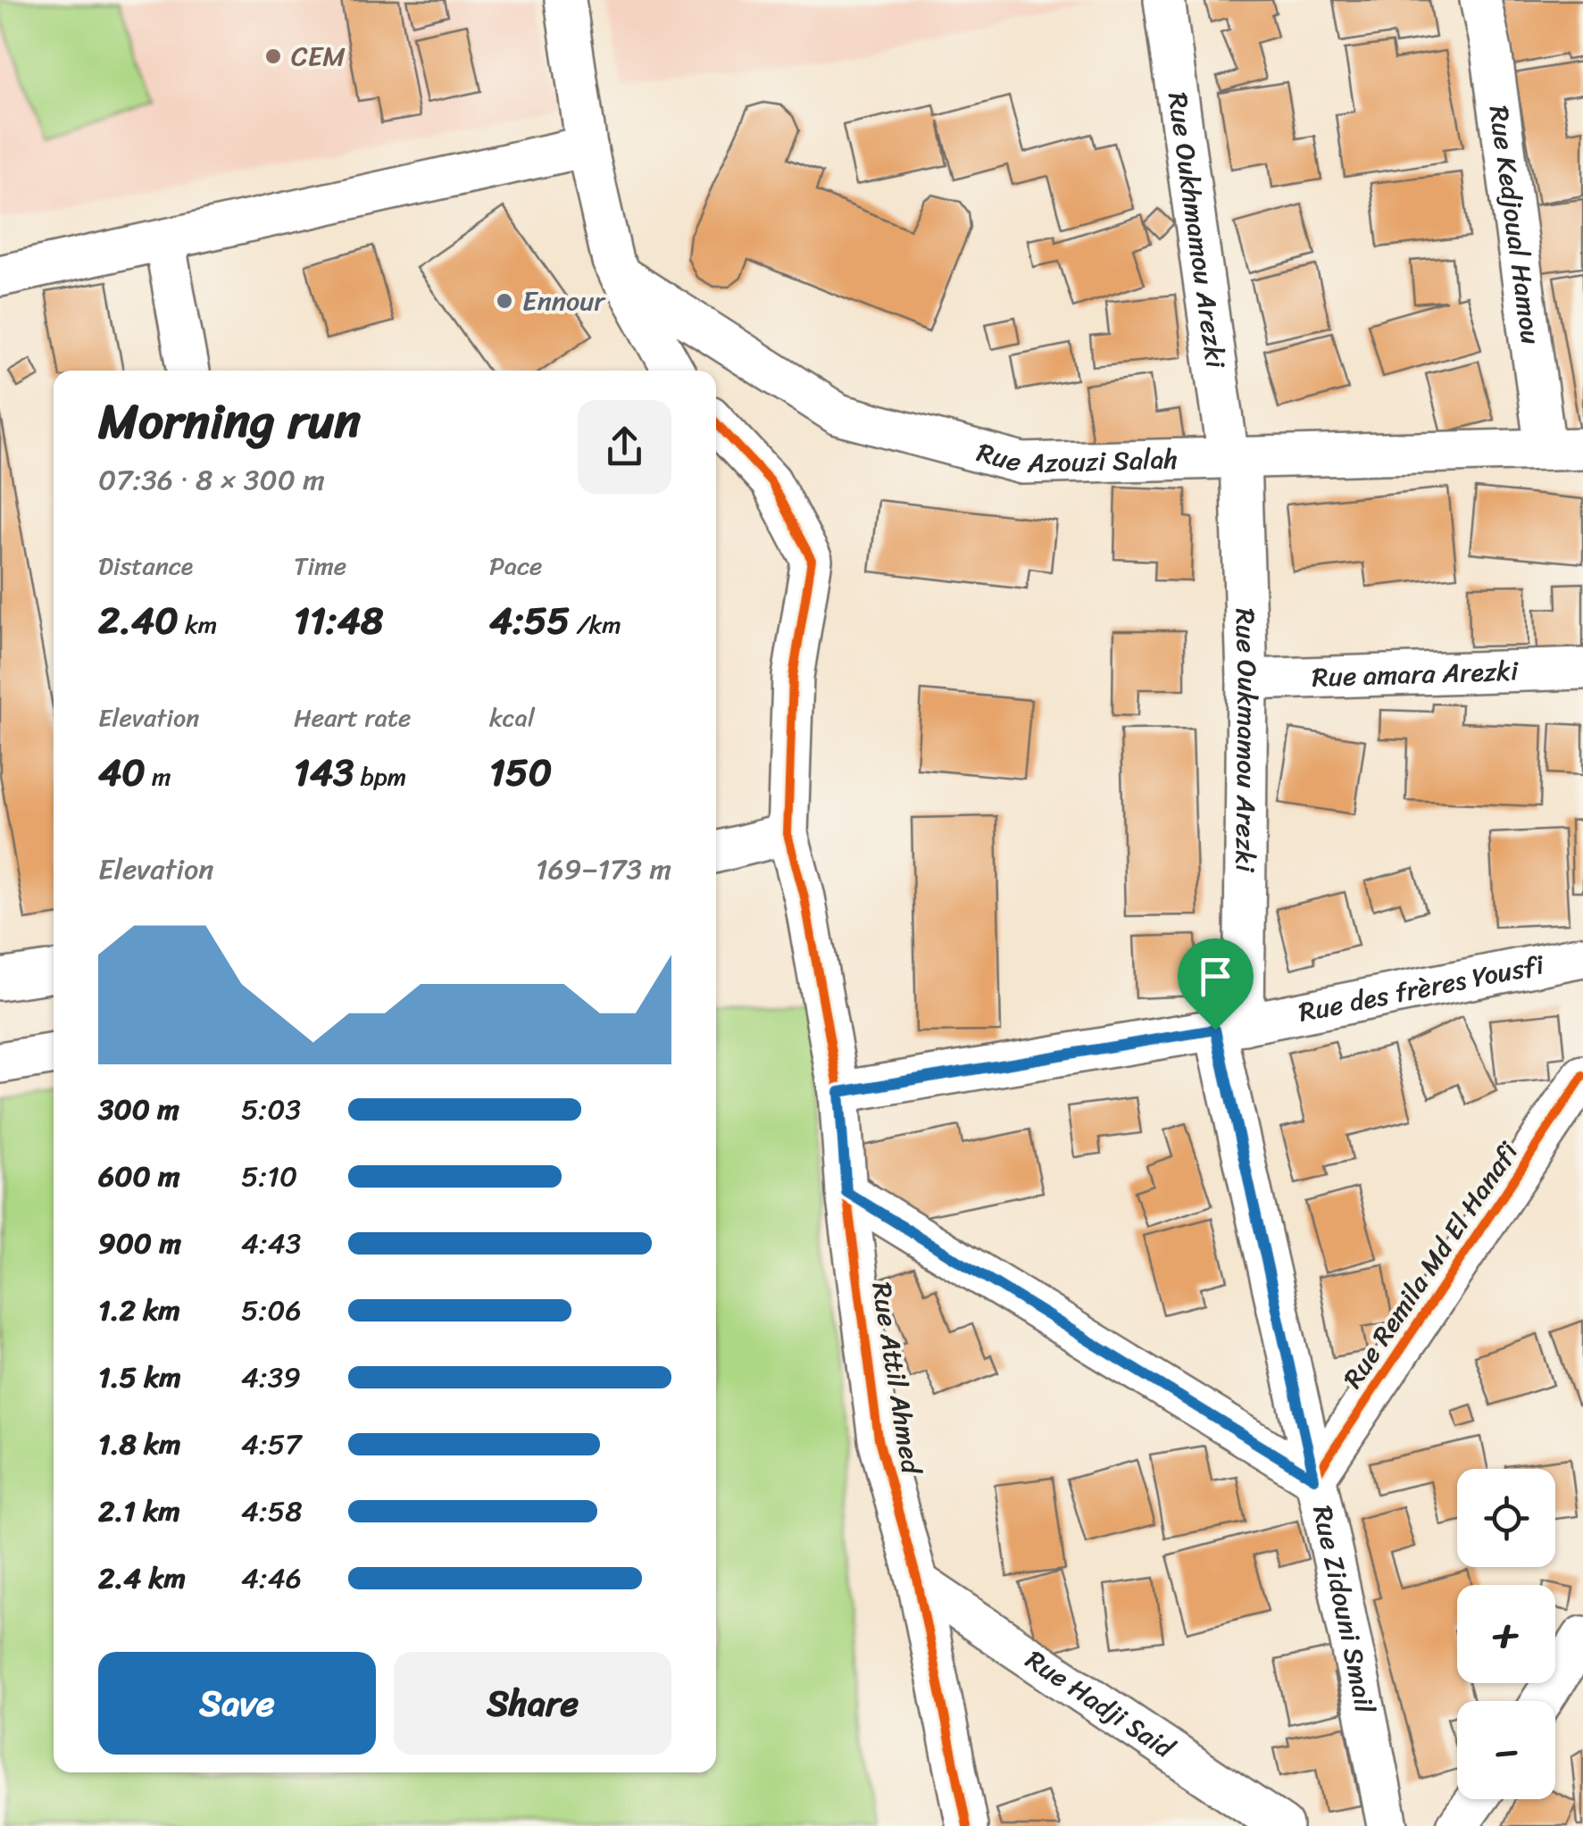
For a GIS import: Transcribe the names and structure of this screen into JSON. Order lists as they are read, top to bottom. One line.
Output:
{"streets":{"street":["Rue Kedjoual Hamou","Rue Oukhmamou Arezki","Rue Azouzi Salah","Rue amara Arezki","Rue Oukmamou Arezki","Rue des frères Yousfi","Rue Remila Md El Hanafi","Rue Attil Ahmed","Rue Zidouni Smail","Rue Hadji Said"]},"crossings":[["Rue Kedjoual Hamou","Rue Azouzi Salah"],["Rue Oukhmamou Arezki","Rue Azouzi Salah"],["Rue Oukhmamou Arezki","Rue Oukmamou Arezki"],["Rue Azouzi Salah","Rue Oukmamou Arezki"],["Rue amara Arezki","Rue Oukmamou Arezki"],["Rue Oukmamou Arezki","Rue des frères Yousfi"],["Rue Oukmamou Arezki","Rue Zidouni Smail"],["Rue des frères Yousfi","Rue Attil Ahmed"],["Rue des frères Yousfi","Rue Zidouni Smail"],["Rue Remila Md El Hanafi","Rue Zidouni Smail"],["Rue Attil Ahmed","Rue Hadji Said"]],"places":["CEM","Ennour"],"page":{"heading":["Morning run","07:36 · 8 × 300 m"],"stats":[["Distance","2.40 km"],["Time","11:48"],["Pace","4:55 /km"],["Elevation","40 m"],["Heart rate","143 bpm"],["kcal","150"]],"chart":["Elevation","169–173 m"],"list":[{"name":"300 m","note":"5:03"},{"name":"600 m","note":"5:10"},{"name":"900 m","note":"4:43"},{"name":"1.2 km","note":"5:06"},{"name":"1.5 km","note":"4:39"},{"name":"1.8 km","note":"4:57"},{"name":"2.1 km","note":"4:58"},{"name":"2.4 km","note":"4:46"}],"map_buttons":["+","−"],"buttons":["Save","Share"]}}
